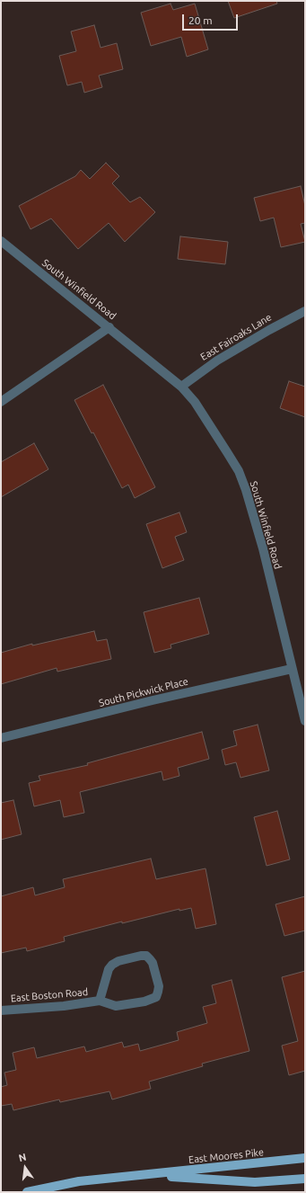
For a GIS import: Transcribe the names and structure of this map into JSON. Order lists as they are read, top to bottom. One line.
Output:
{"streets":{"main road":["East Moores Pike"],"street":["South Winfield Road","East Fairoaks Lane","South Pickwick Place","East Boston Road"]},"crossings":[["South Winfield Road","East Fairoaks Lane"],["South Winfield Road","South Pickwick Place"]],"scale_bar":"20 m","north":"top"}
